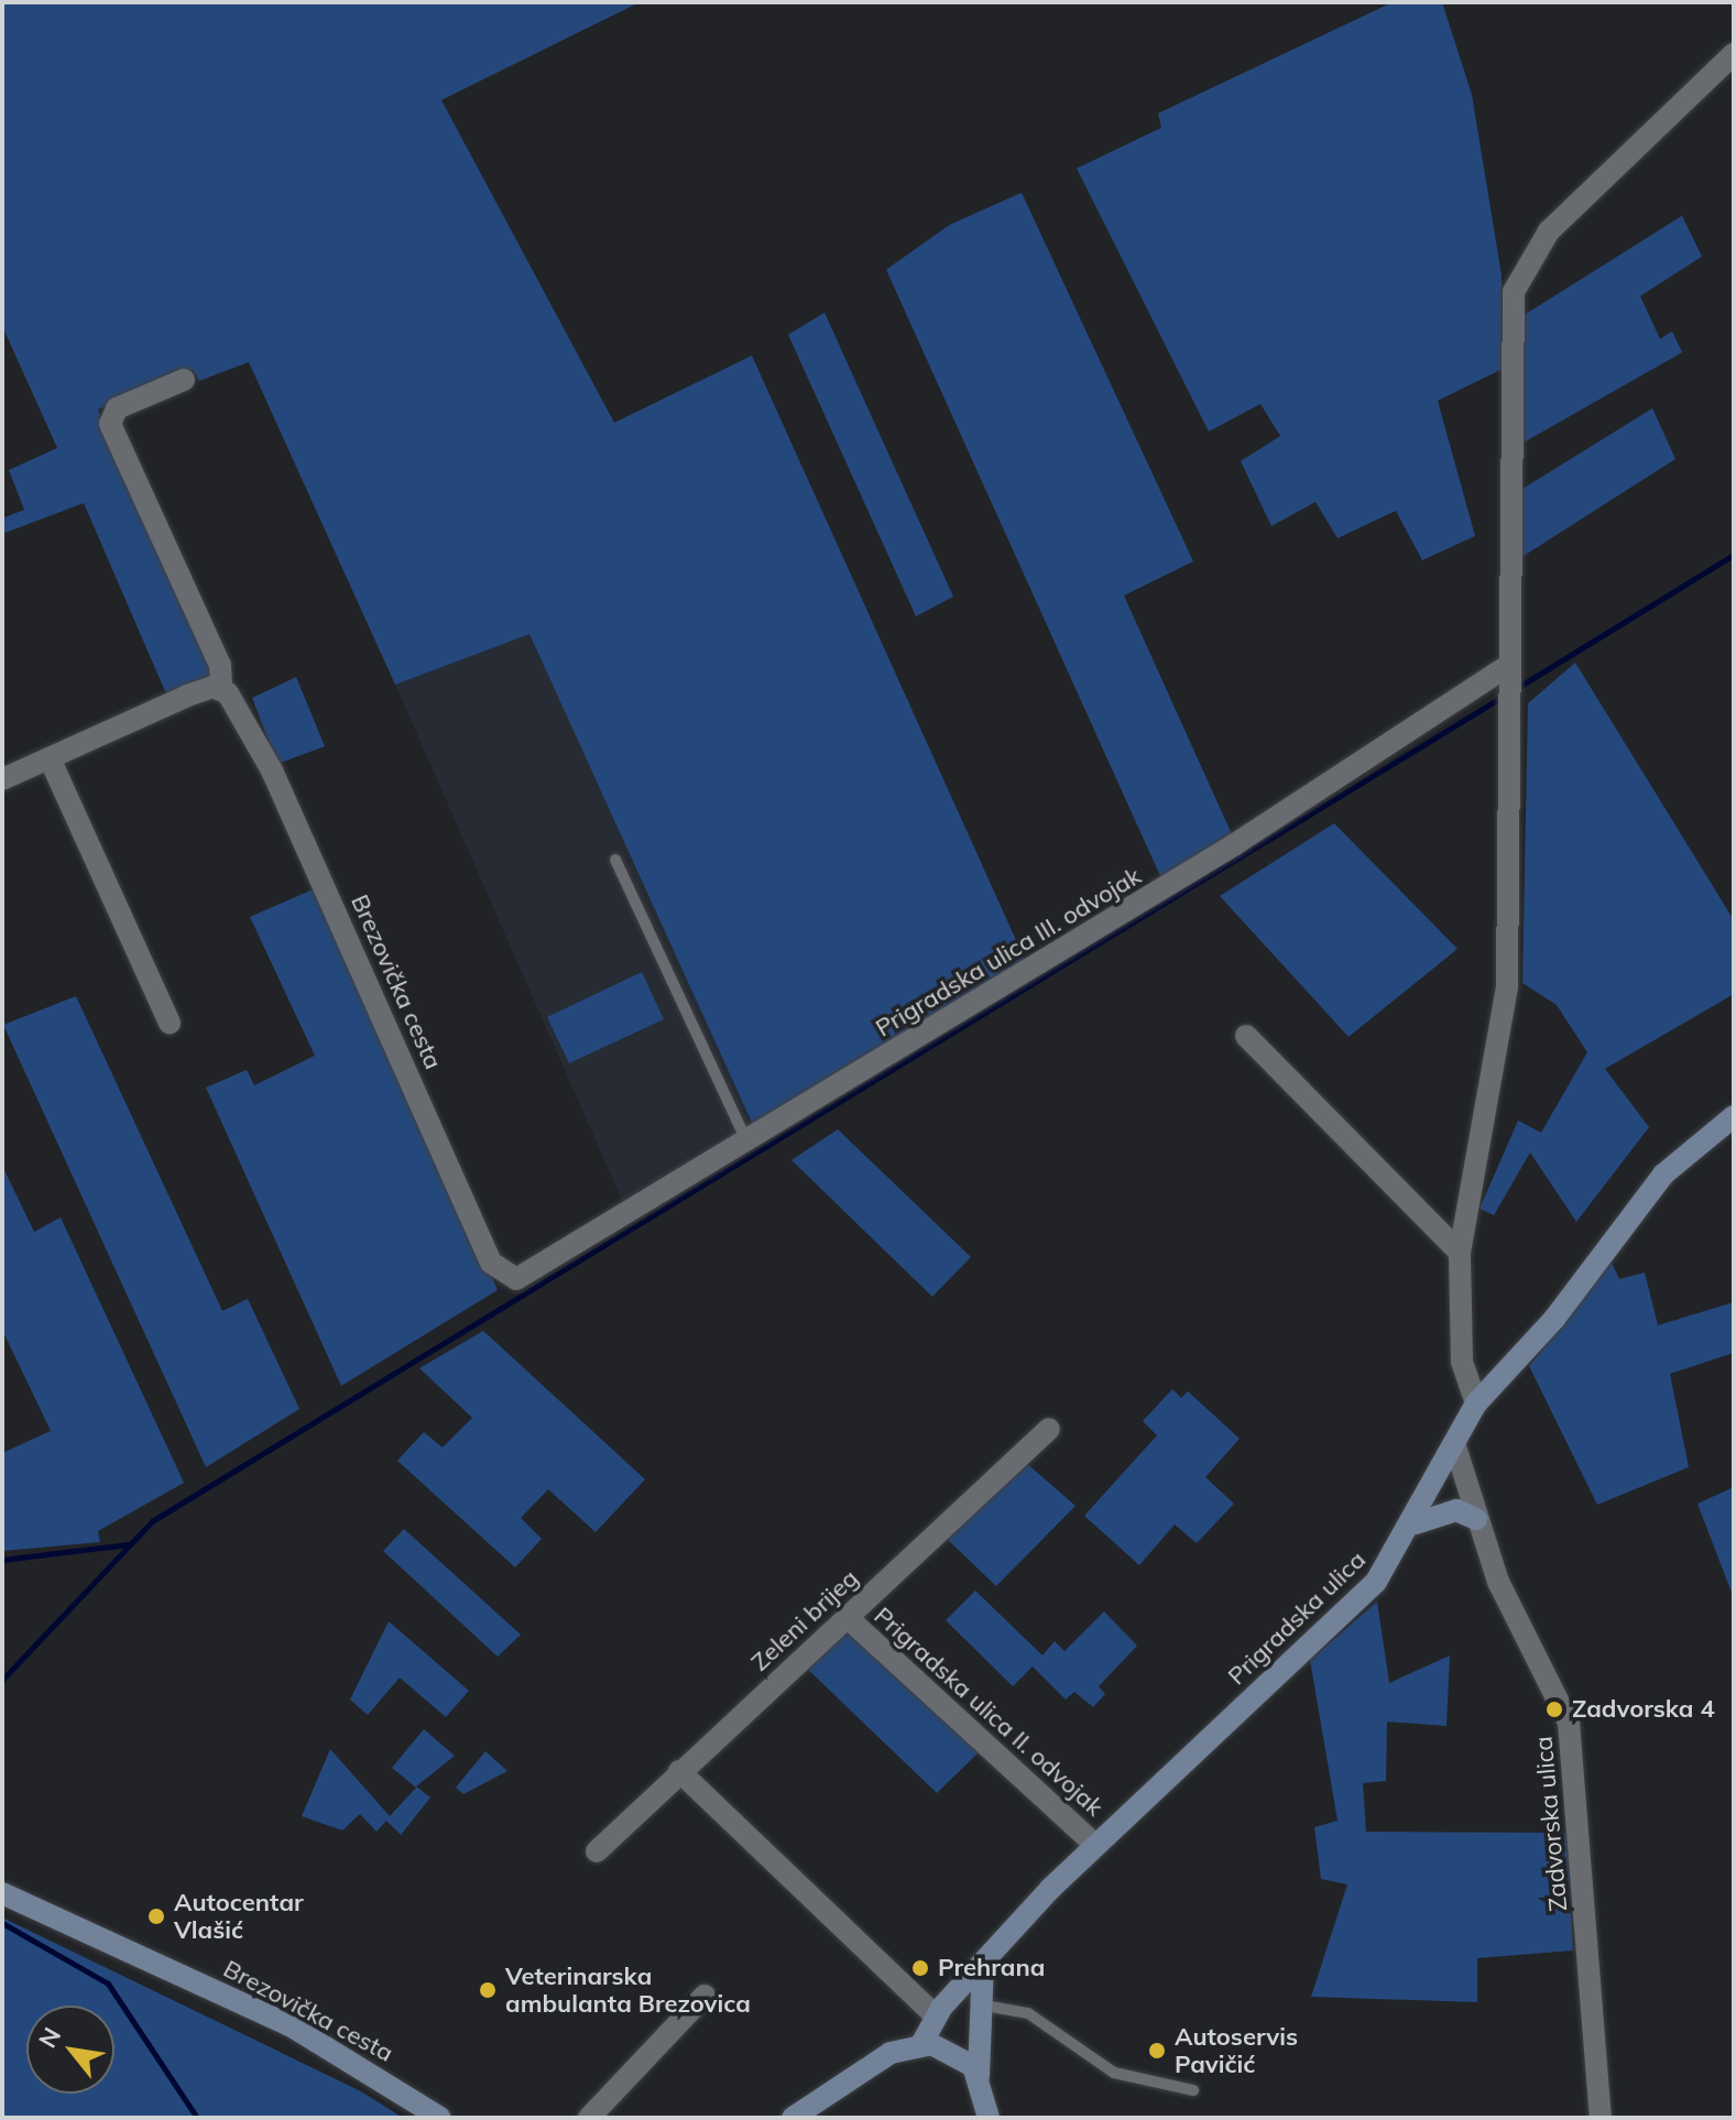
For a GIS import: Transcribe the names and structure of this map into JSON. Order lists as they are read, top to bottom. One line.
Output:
{"streets":{"main road":["Brezovička cesta","Prigradska ulica"],"street":["Prigradska ulica III. odvojak","Zeleni brijeg","Prigradska ulica II. odvojak","Zadvorska ulica"]},"crossings":[["Prigradska ulica III. odvojak","Brezovička cesta"],["Prigradska ulica","Prigradska ulica II. odvojak"],["Prigradska ulica","Zadvorska ulica"],["Zeleni brijeg","Prigradska ulica II. odvojak"]],"places":["Zadvorska 4","Autocentar Vlašić","Prehrana","Veterinarska ambulanta Brezovica","Autoservis Pavičić"],"north":"top left"}
